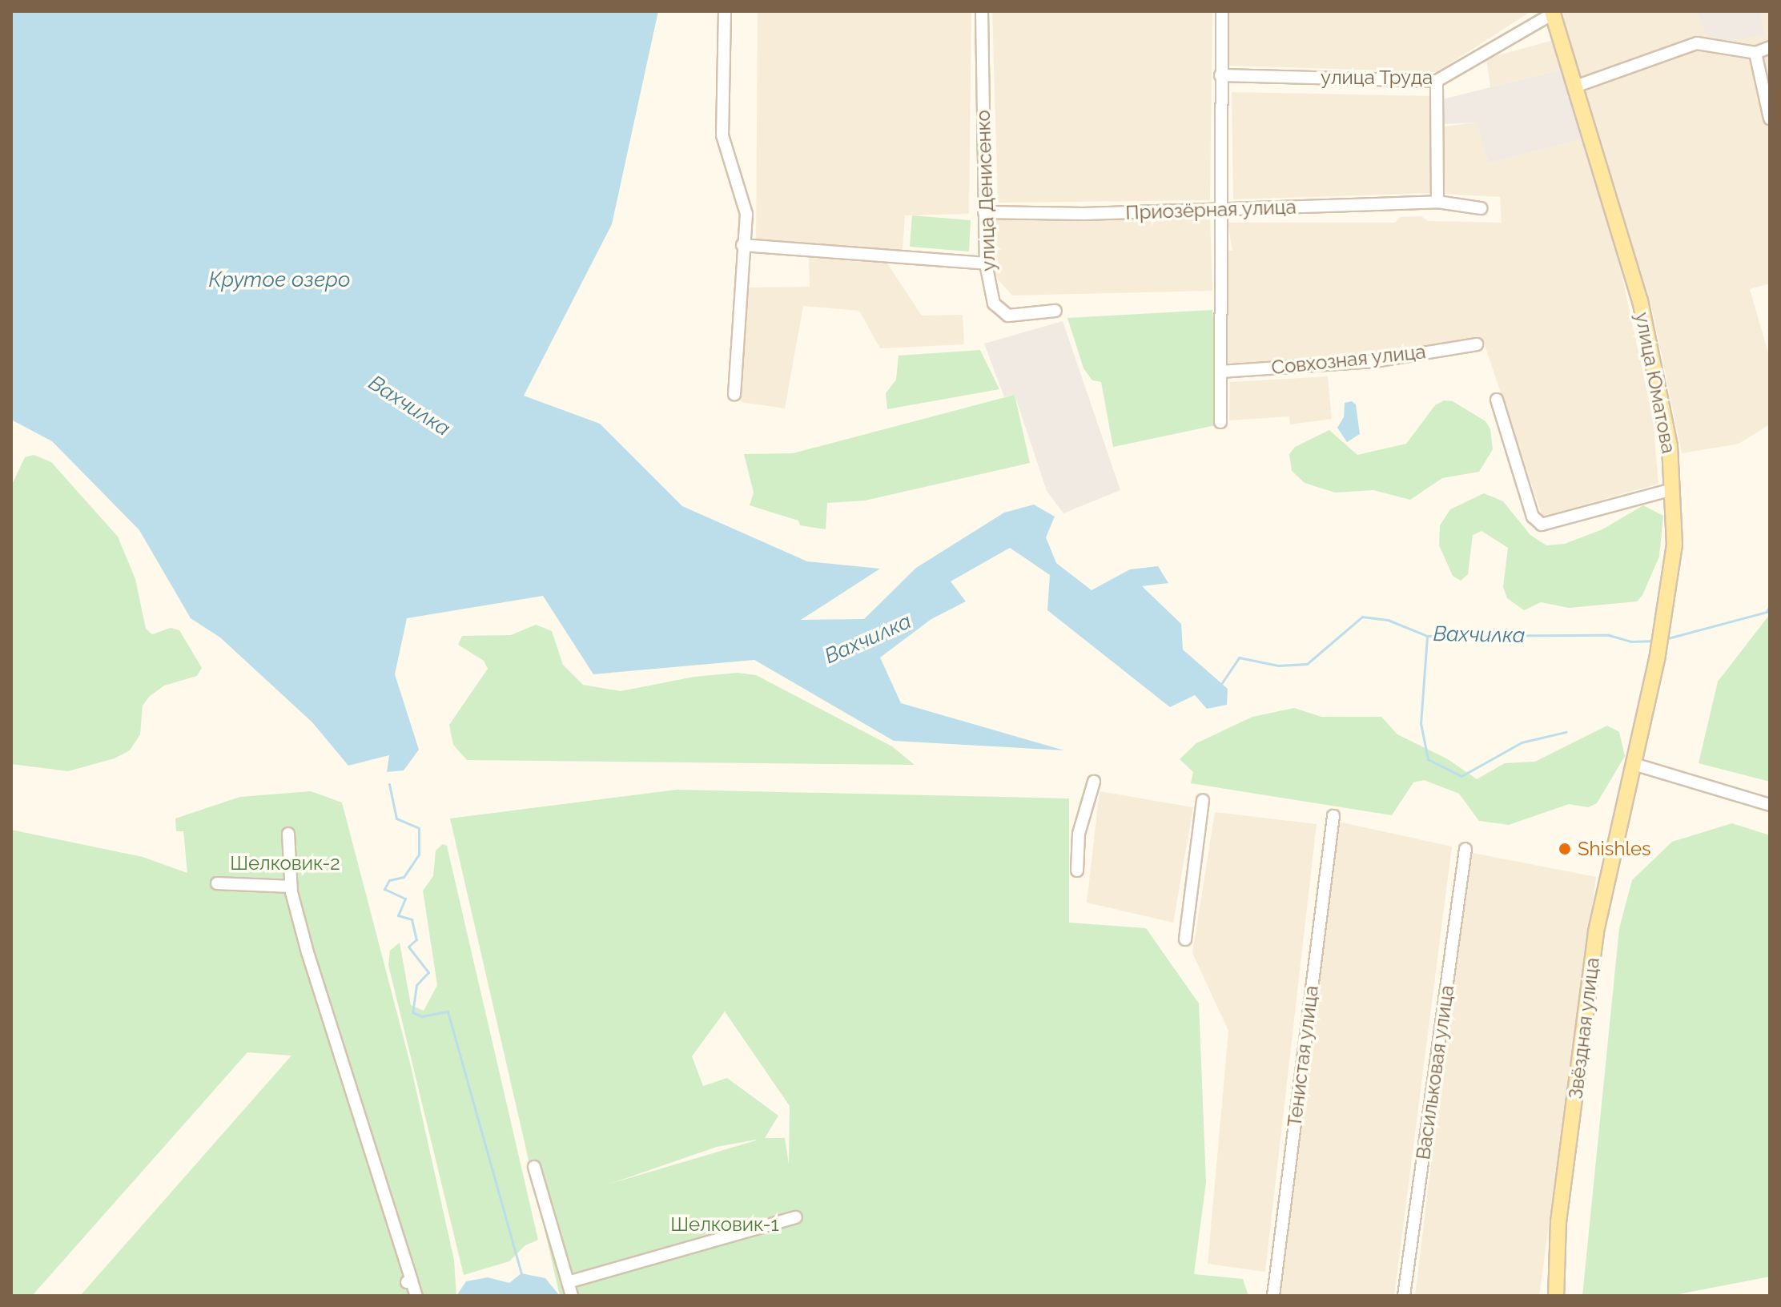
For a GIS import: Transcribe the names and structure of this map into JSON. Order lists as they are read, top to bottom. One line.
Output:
{"streets":{"main road":["улица Юматова","Звёздная улица"],"street":["улица Труда","улица Денисенко","Приозёрная улица","Совхозная улица","Тенистая улица","Васильковая улица"]},"crossings":[["улица Труда","улица Юматова"],["улица Денисенко","Приозёрная улица"],["улица Юматова","Звёздная улица"]],"water":["Крутое озеро","Вахчилка"],"parks":["Шелковик-2","Шелковик-1"],"places":["Shishles"]}
